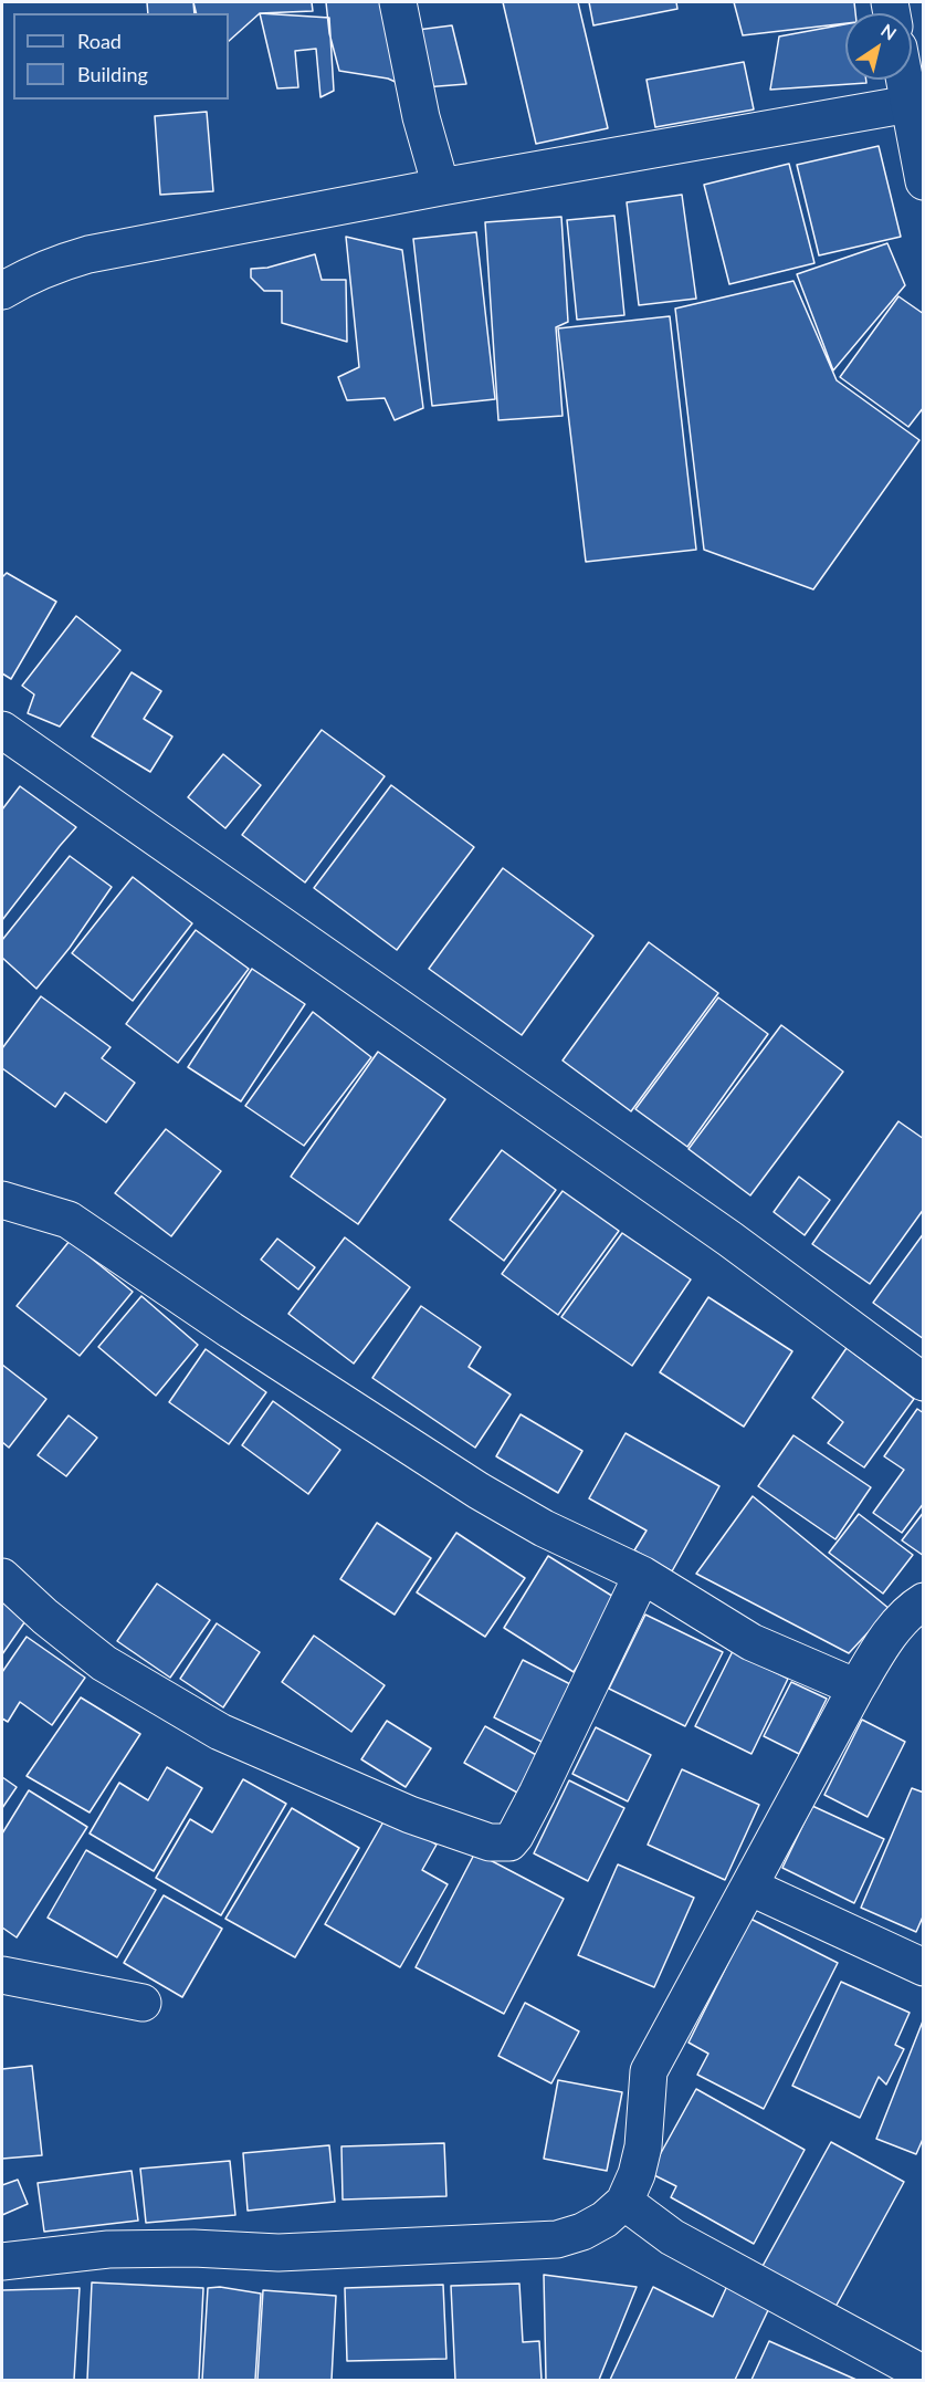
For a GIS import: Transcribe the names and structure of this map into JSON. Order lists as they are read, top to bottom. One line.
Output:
{"legend":["Road","Building"],"north":"top right"}
